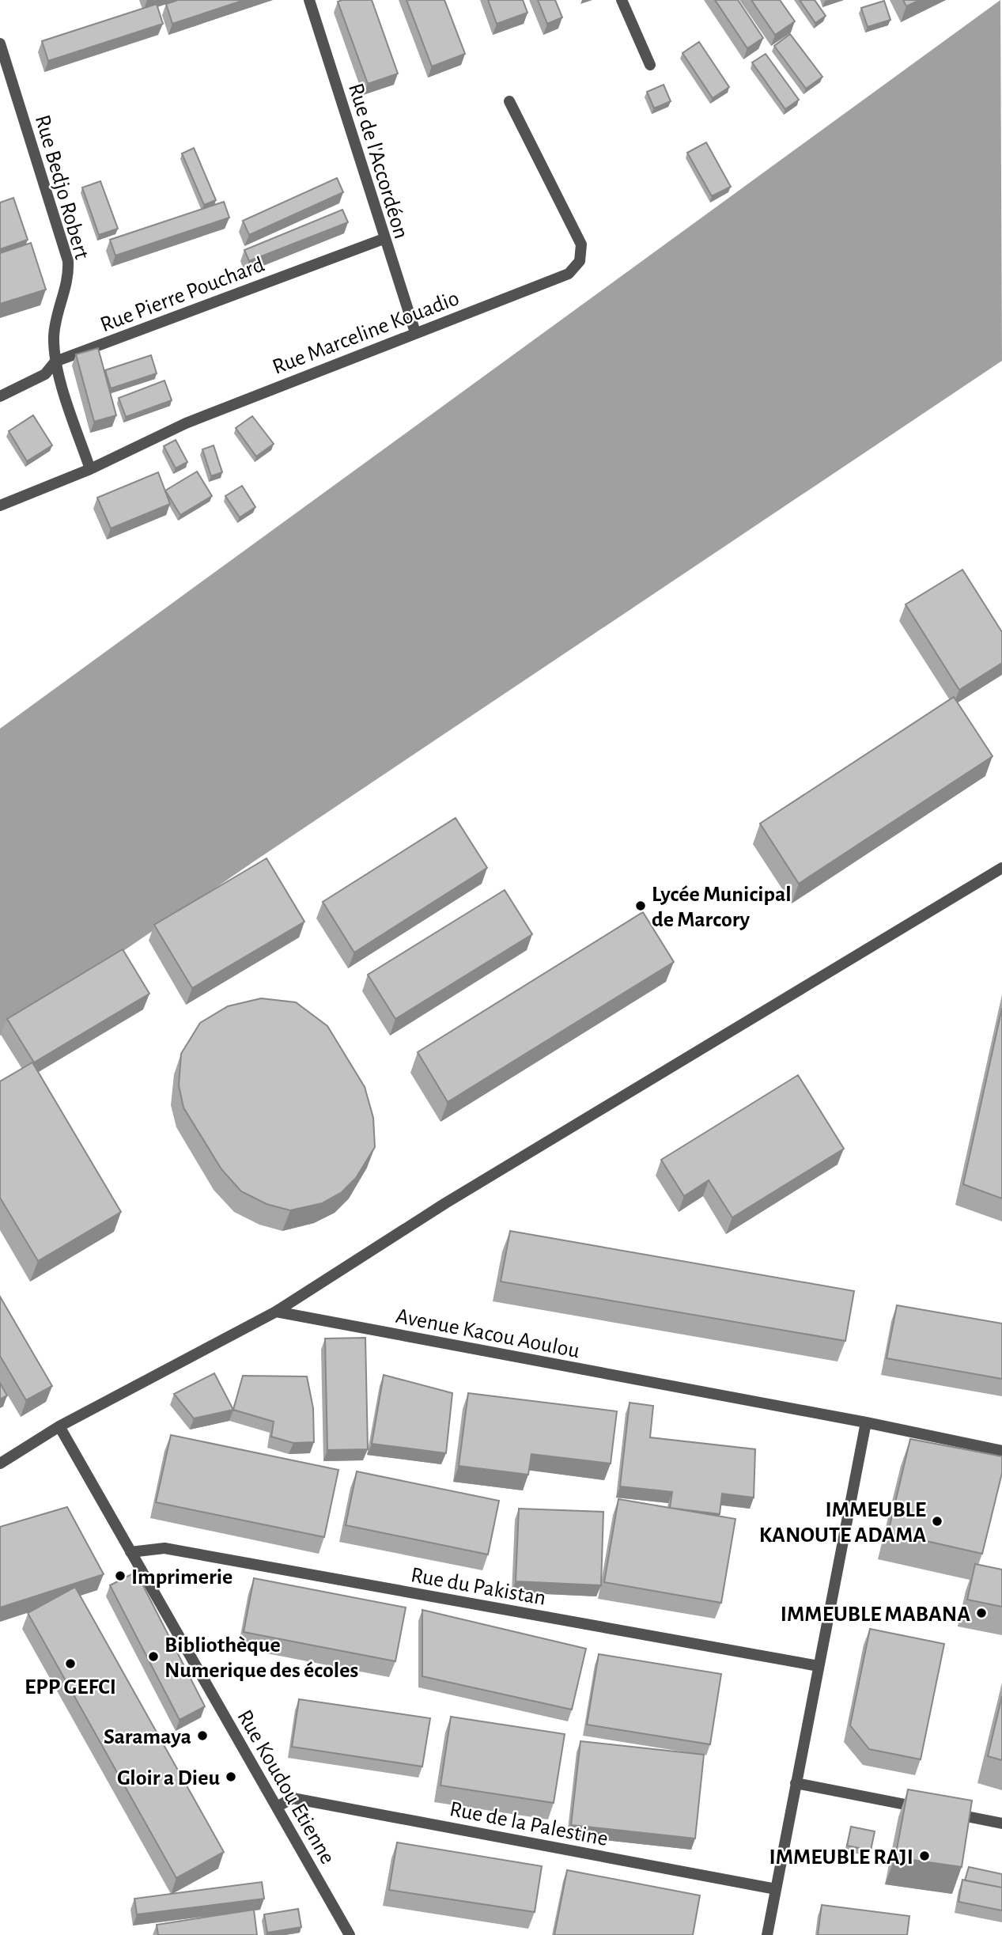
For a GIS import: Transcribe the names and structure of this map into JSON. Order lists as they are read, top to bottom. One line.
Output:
{"streets":{"street":["Rue de l'Accordéon","Rue Bedjo Robert","Rue Pierre Pouchard","Rue Marceline Kouadio","Avenue Kacou Aoulou","Rue du Pakistan","Rue Koudou Etienne","Rue de la Palestine"]},"crossings":[["Rue de l'Accordéon","Rue Pierre Pouchard"],["Rue de l'Accordéon","Rue Marceline Kouadio"],["Rue Bedjo Robert","Rue Pierre Pouchard"],["Rue Bedjo Robert","Rue Marceline Kouadio"],["Rue du Pakistan","Rue Koudou Etienne"],["Rue Koudou Etienne","Rue de la Palestine"]],"places":["Lycée Municipal de Marcory","IMMEUBLE KANOUTE ADAMA","Imprimerie","IMMEUBLE MABANA","Bibliothèque Numerique des écoles","EPP GEFCI","Saramaya","Gloir a Dieu","IMMEUBLE RAJI"]}
